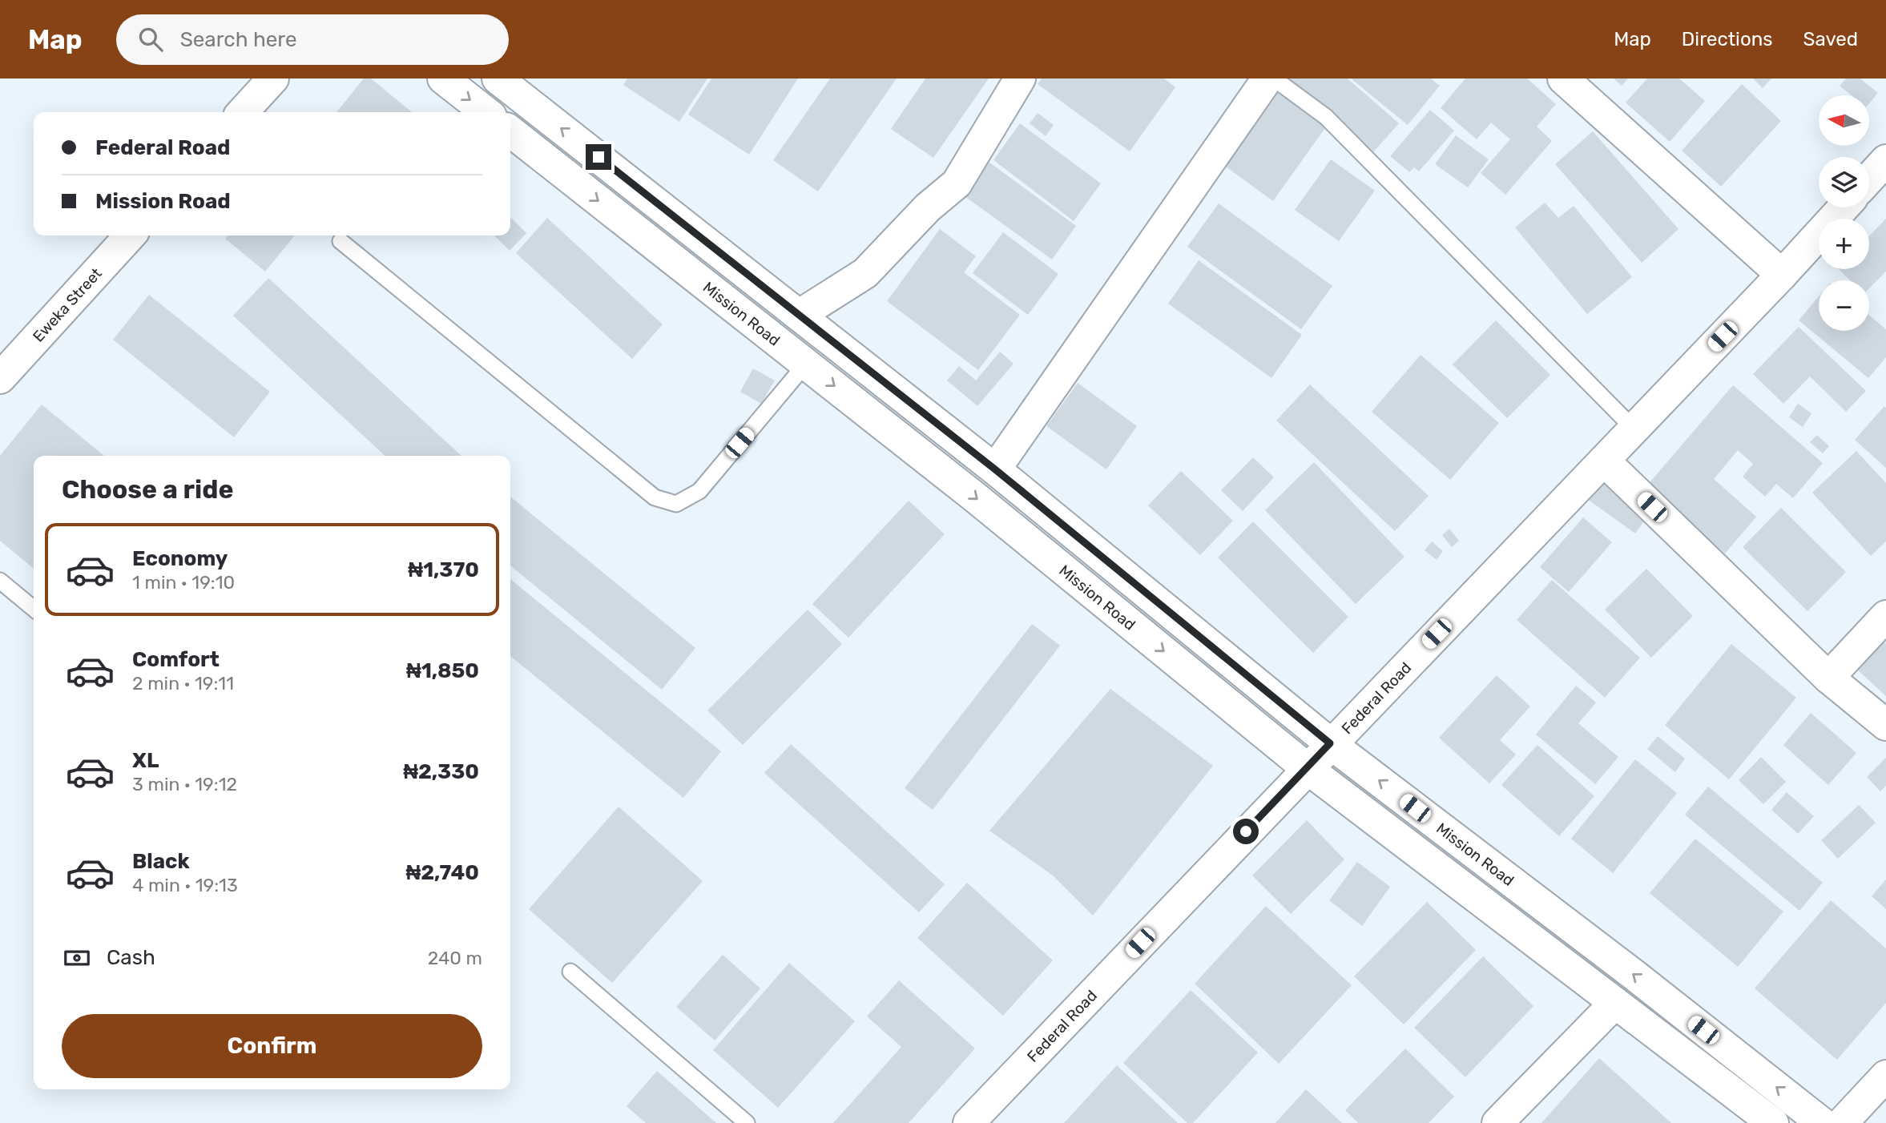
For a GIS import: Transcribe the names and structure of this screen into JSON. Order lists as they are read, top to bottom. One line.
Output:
{"streets":{"street":["Eweka Street","Mission Road","Federal Road"]},"crossings":[["Mission Road","Federal Road"]],"north":"left","page":{"header":"Map","search":"Search here","nav":["Map","Directions","Saved"],"map_buttons":["+","−"],"banner":["Federal Road","Mission Road"],"heading":"Choose a ride","list":[{"name":"Economy","note":"1 min · 19:10","value":"₦1,370"},{"name":"Comfort","note":"2 min · 19:11","value":"₦1,850"},{"name":"XL","note":"3 min · 19:12","value":"₦2,330"},{"name":"Black","note":"4 min · 19:13","value":"₦2,740"}],"pay":["Cash","240 m"],"buttons":"Confirm"}}
